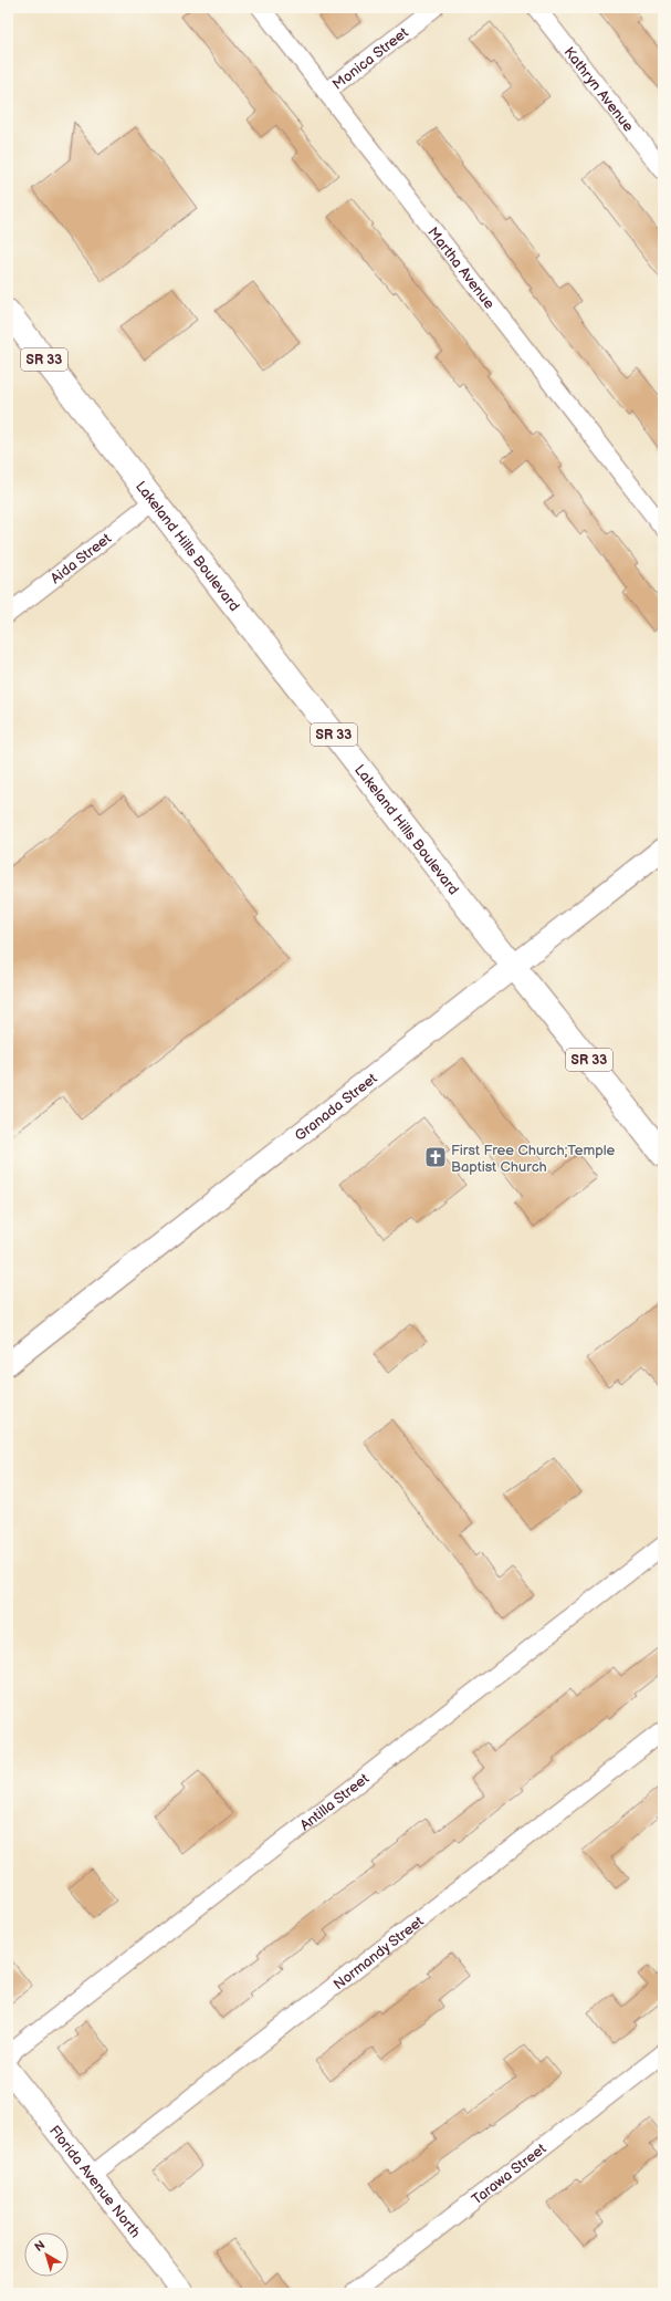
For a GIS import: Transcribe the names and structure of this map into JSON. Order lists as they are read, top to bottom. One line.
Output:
{"streets":{"main road":["SR 33","Lakeland Hills Boulevard"],"street":["Monica Street","Kathryn Avenue","Martha Avenue","Aida Street","Granada Street","Antilla Street","Normandy Street","Tarawa Street","Florida Avenue North"]},"crossings":[["Monica Street","Martha Avenue"],["Lakeland Hills Boulevard","Aida Street"],["Lakeland Hills Boulevard","Granada Street"],["Normandy Street","Florida Avenue North"]],"places":{"church":["First Free Church;Temple Baptist Church"]},"north":"top left"}
